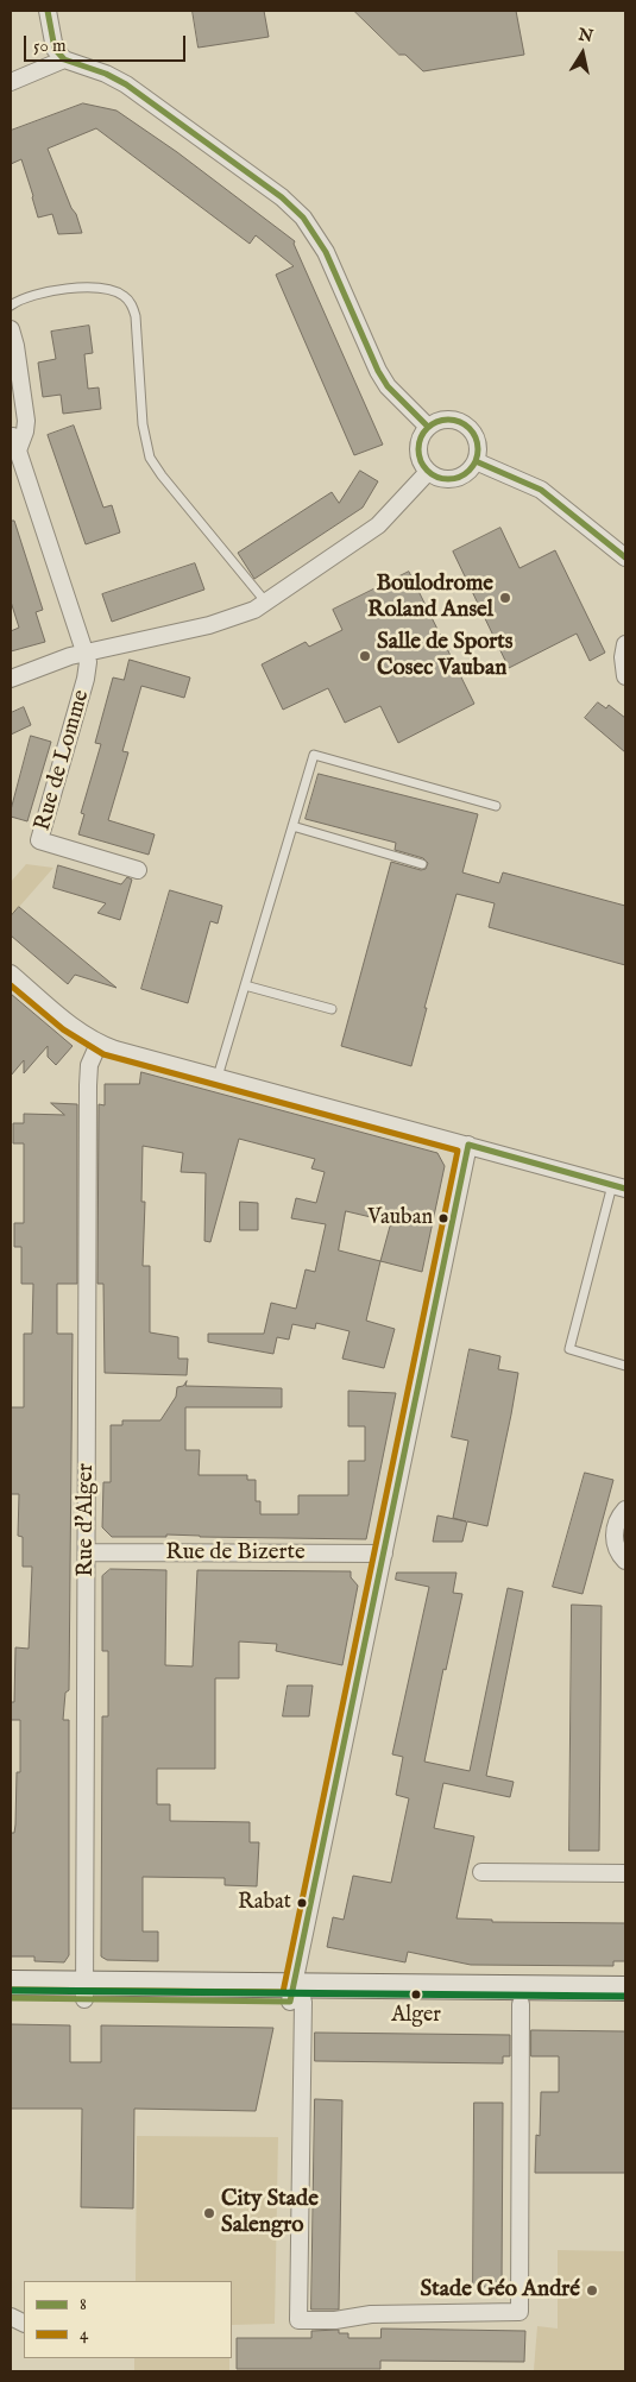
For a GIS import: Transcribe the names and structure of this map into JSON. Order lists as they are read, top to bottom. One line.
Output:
{"streets":{"street":["Rue de Lomme","Rue d'Alger","Rue de Bizerte"]},"crossings":[["Rue d'Alger","Rue de Bizerte"]],"places":["Boulodrome Roland Ansel","Salle de Sports Cosec Vauban","Vauban","Rabat","Alger","City Stade Salengro","Stade Géo André"],"lines":["transit line 8","transit line 4"],"legend":["8","4"],"scale_bar":"50 m","north":"top"}
